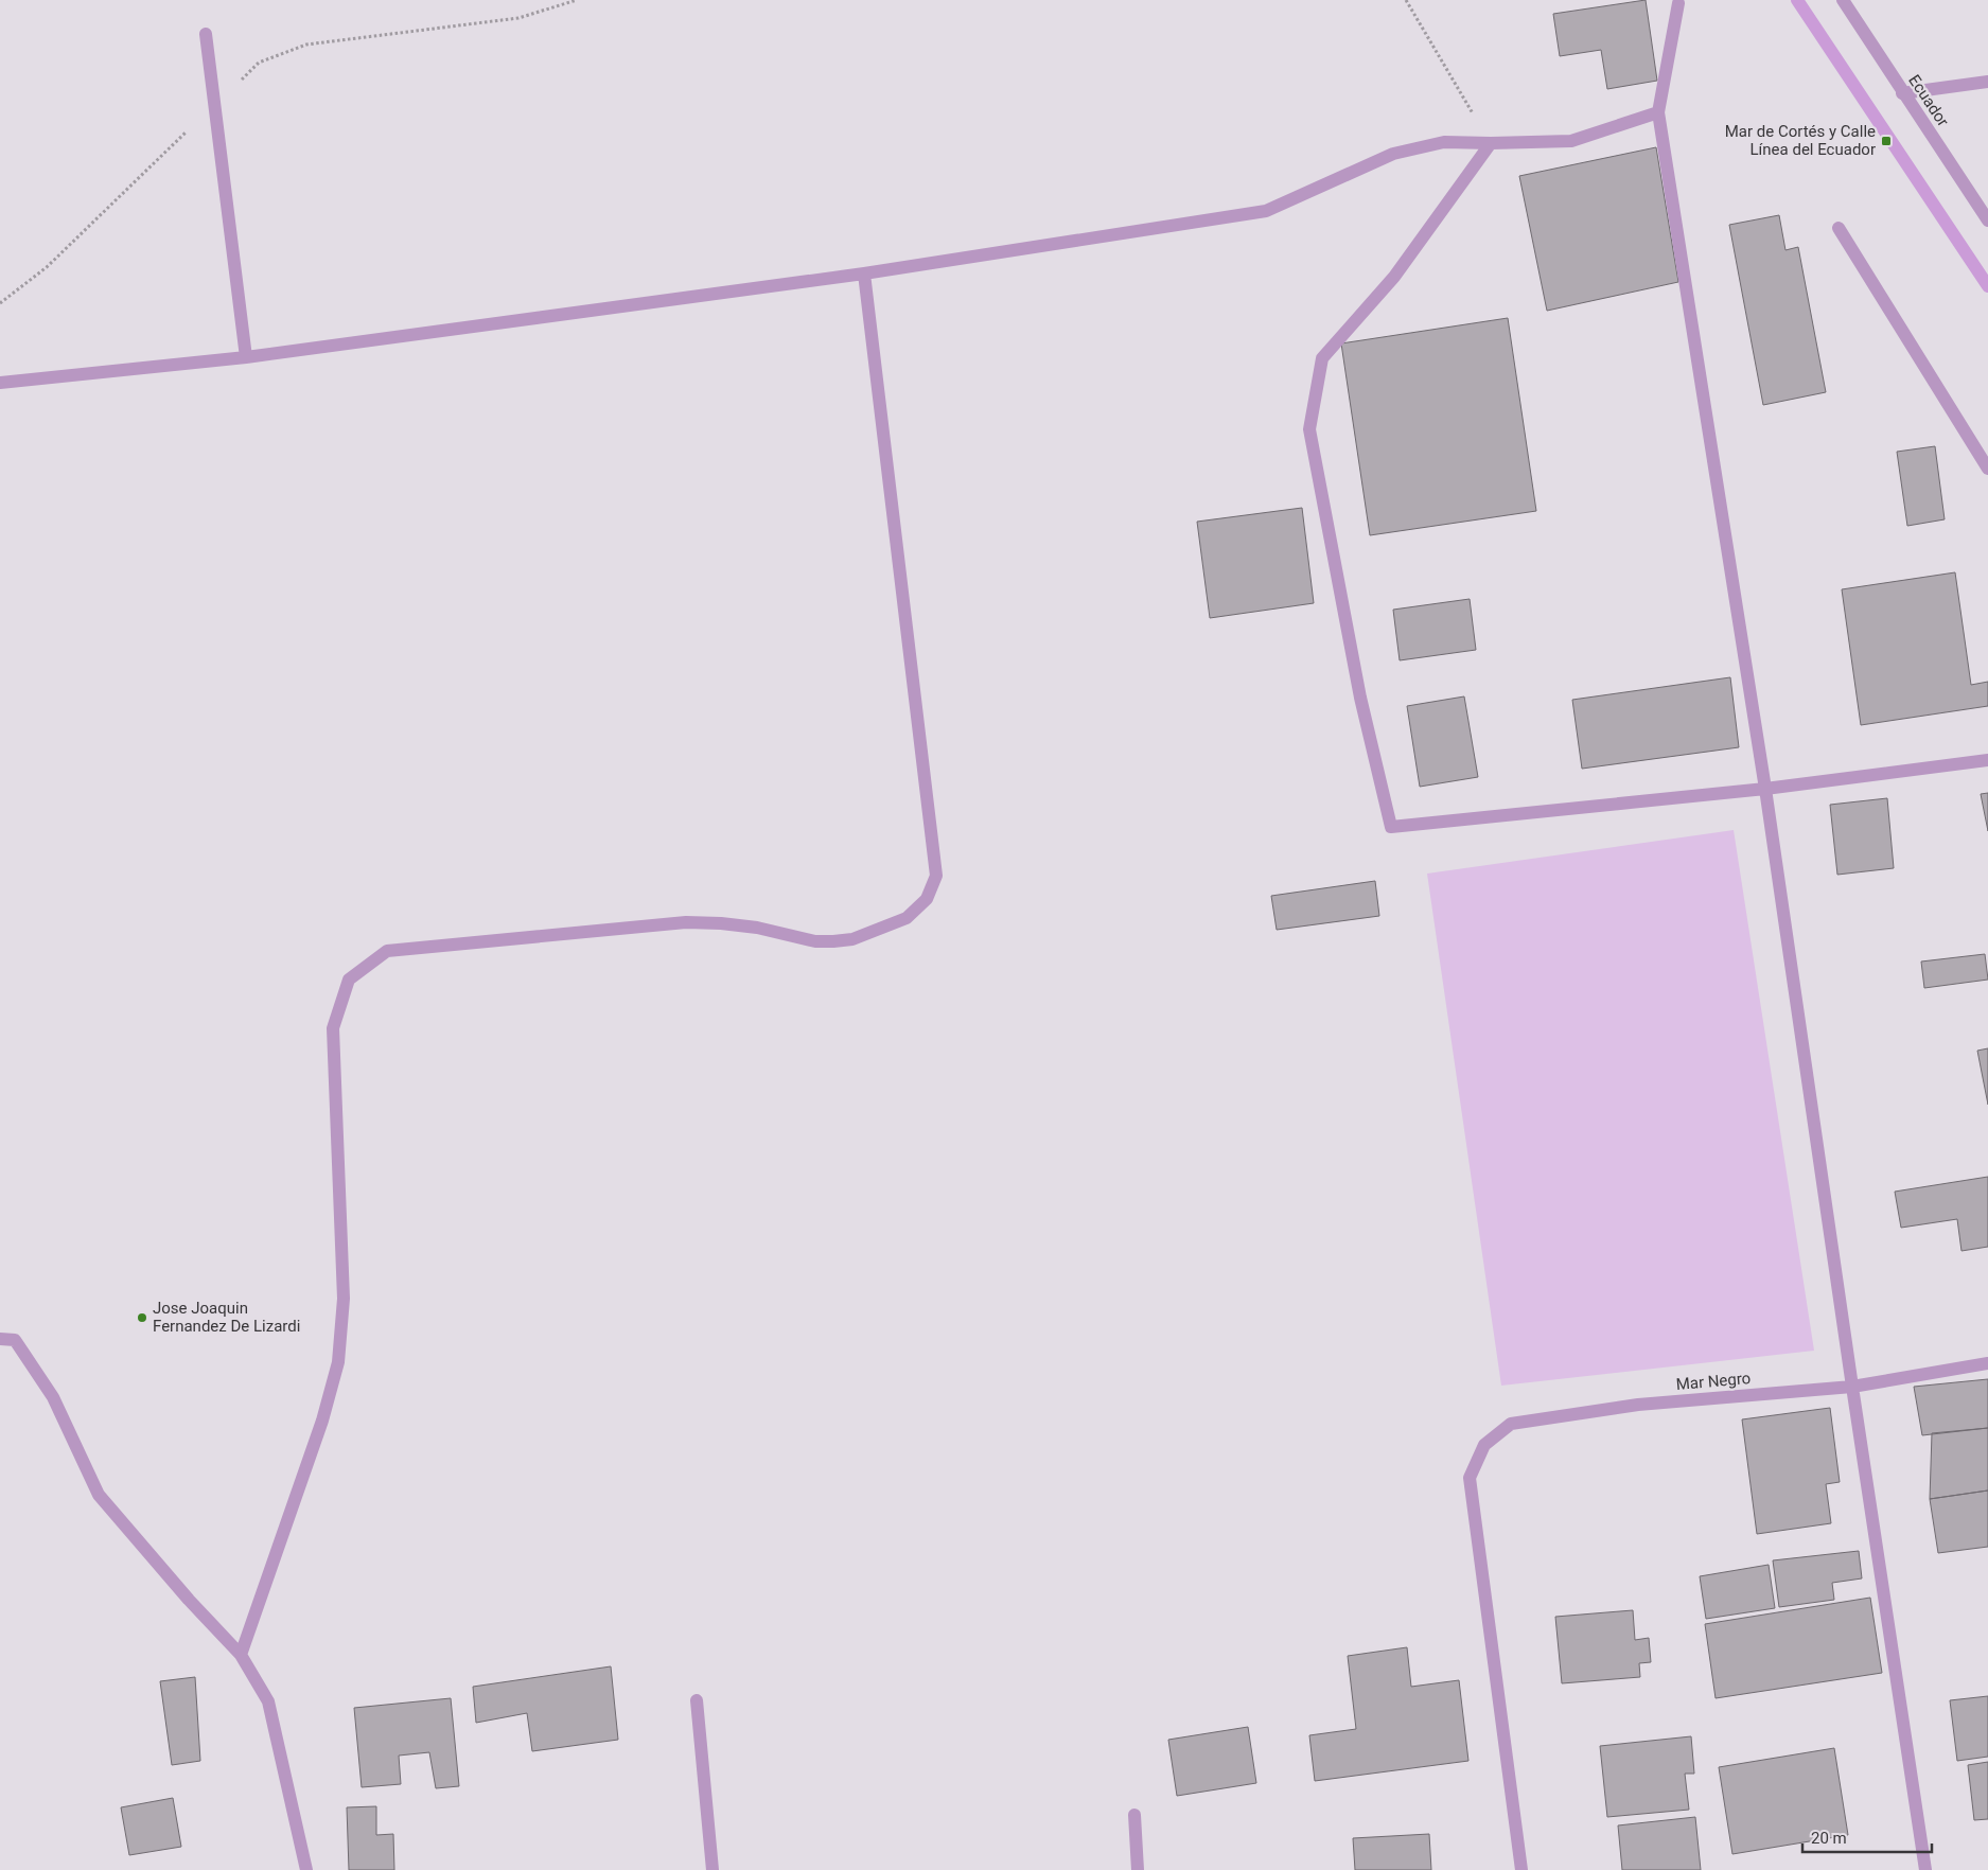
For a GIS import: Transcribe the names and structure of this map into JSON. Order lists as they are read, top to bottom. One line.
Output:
{"streets":{"street":["Ecuador","Mar Negro"]},"places":{"transit":["Mar de Cortés y Calle Línea del Ecuador"],"other":["Jose Joaquin Fernandez De Lizardi"]},"scale_bar":"20 m"}
